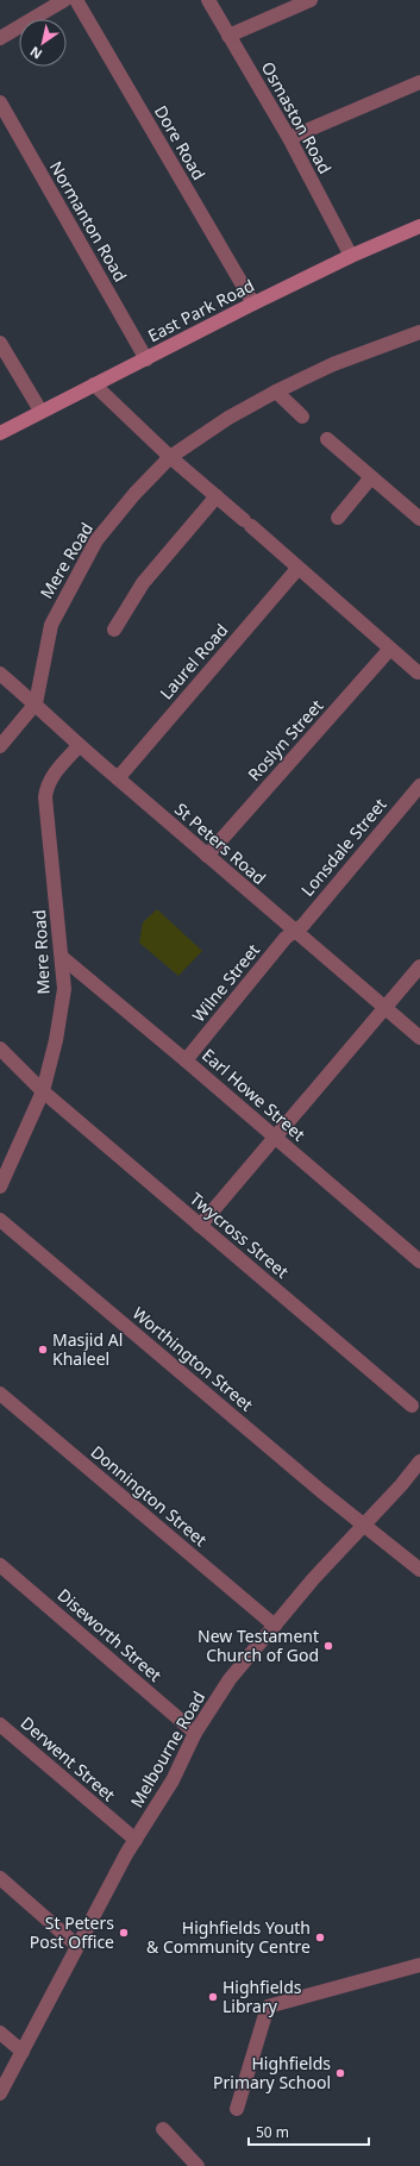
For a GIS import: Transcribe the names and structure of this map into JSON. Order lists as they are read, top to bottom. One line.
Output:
{"streets":{"main road":["East Park Road"],"street":["Osmaston Road","Dore Road","Normanton Road","Mere Road","Laurel Road","Roslyn Street","St Peters Road","Lonsdale Street","Wilne Street","Earl Howe Street","Twycross Street","Worthington Street","Donnington Street","Diseworth Street","Melbourne Road","Derwent Street"]},"crossings":[["Osmaston Road","East Park Road"],["Dore Road","East Park Road"],["Normanton Road","East Park Road"],["Mere Road","St Peters Road"],["Mere Road","Earl Howe Street"],["Mere Road","Twycross Street"],["Laurel Road","St Peters Road"],["Roslyn Street","St Peters Road"],["St Peters Road","Lonsdale Street"],["St Peters Road","Wilne Street"],["Lonsdale Street","Wilne Street"],["Wilne Street","Earl Howe Street"],["Worthington Street","Melbourne Road"],["Donnington Street","Melbourne Road"],["Diseworth Street","Melbourne Road"],["Melbourne Road","Derwent Street"]],"places":["Masjid Al Khaleel","New Testament Church of God","St Peters Post Office","Highfields Youth & Community Centre","Highfields Library","Highfields Primary School"],"scale_bar":"50 m","north":"bottom left"}
